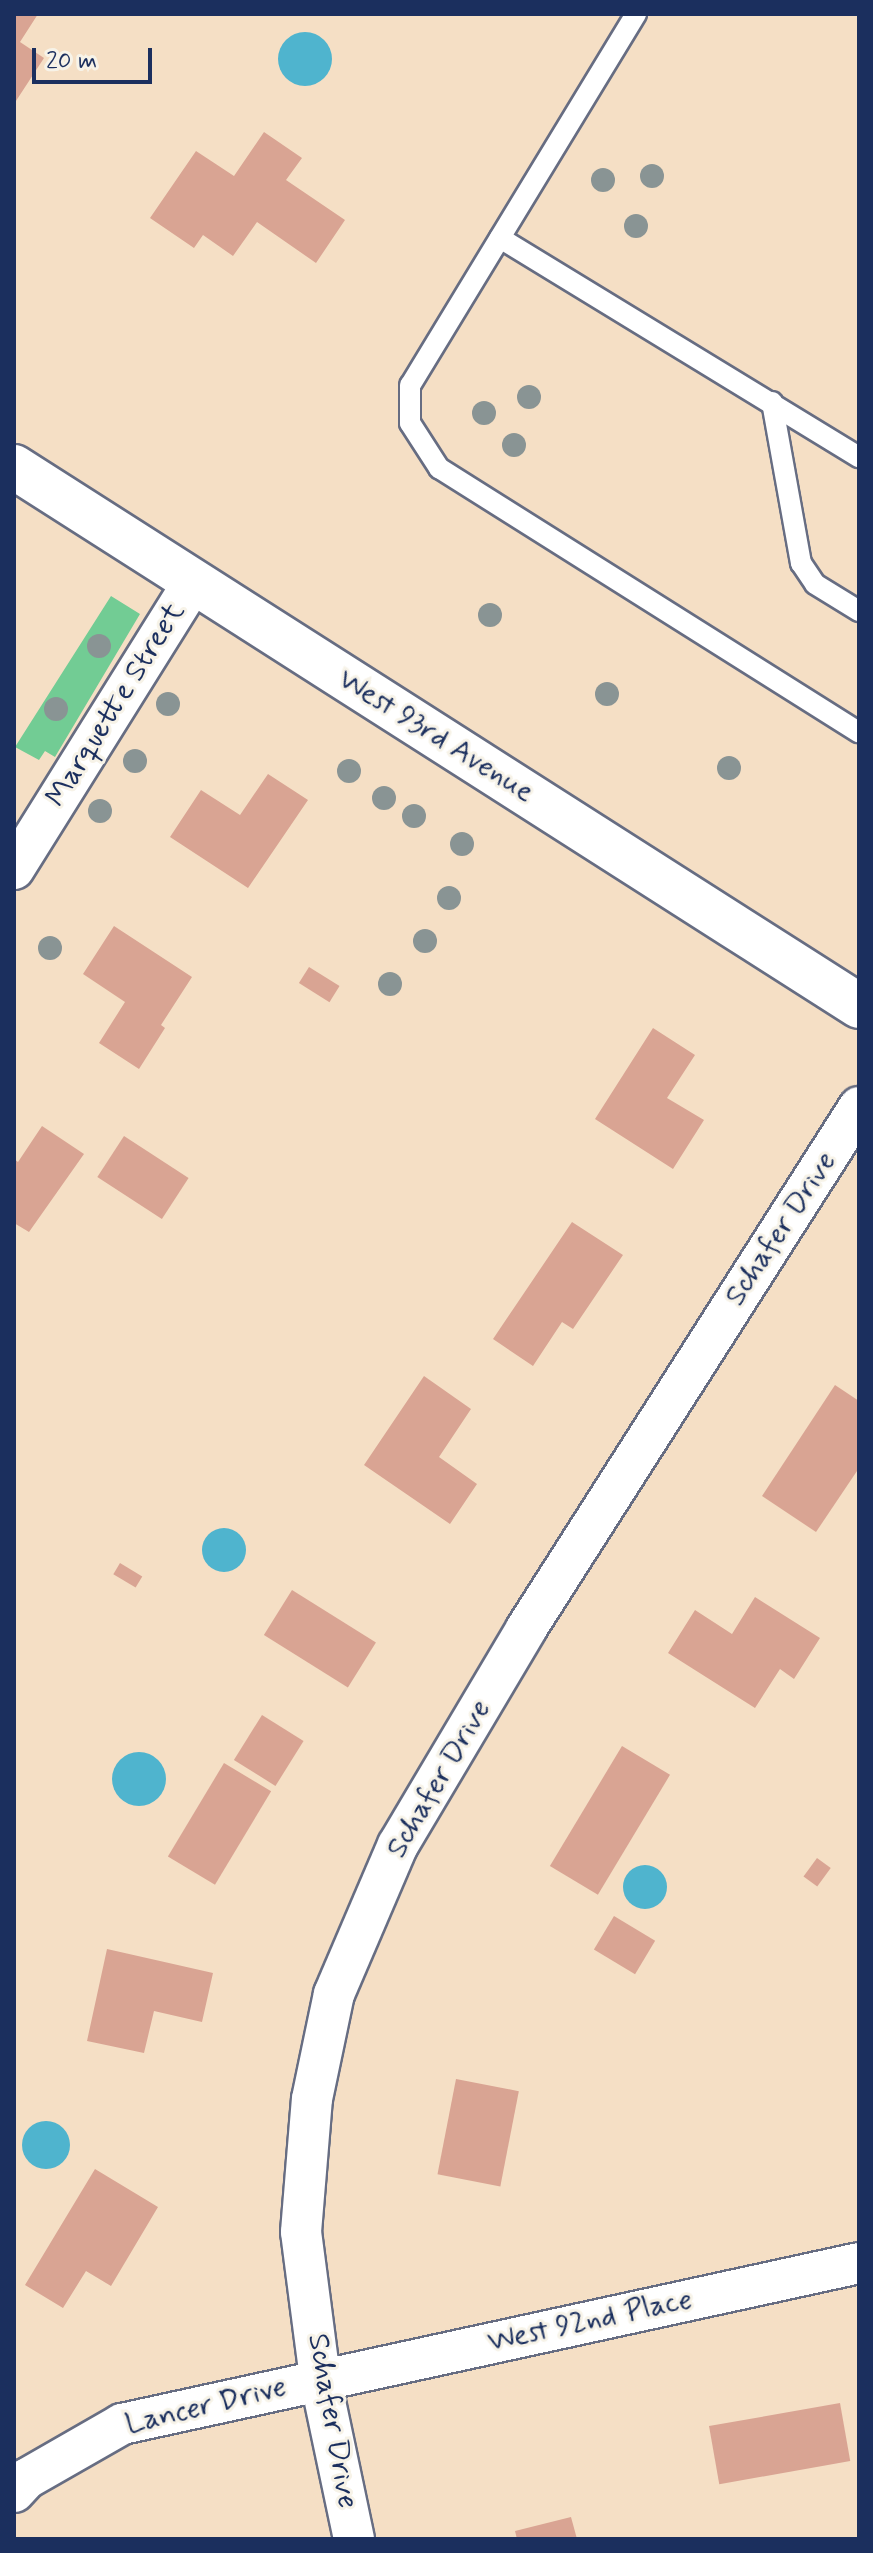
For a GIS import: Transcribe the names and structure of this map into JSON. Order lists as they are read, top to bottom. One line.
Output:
{"streets":{"street":["Marquette Street","West 93rd Avenue","Schafer Drive","West 92nd Place","Lancer Drive"]},"crossings":[["Marquette Street","West 93rd Avenue"],["Schafer Drive","West 92nd Place"],["Schafer Drive","Lancer Drive"],["West 92nd Place","Lancer Drive"]],"scale_bar":"20 m"}
